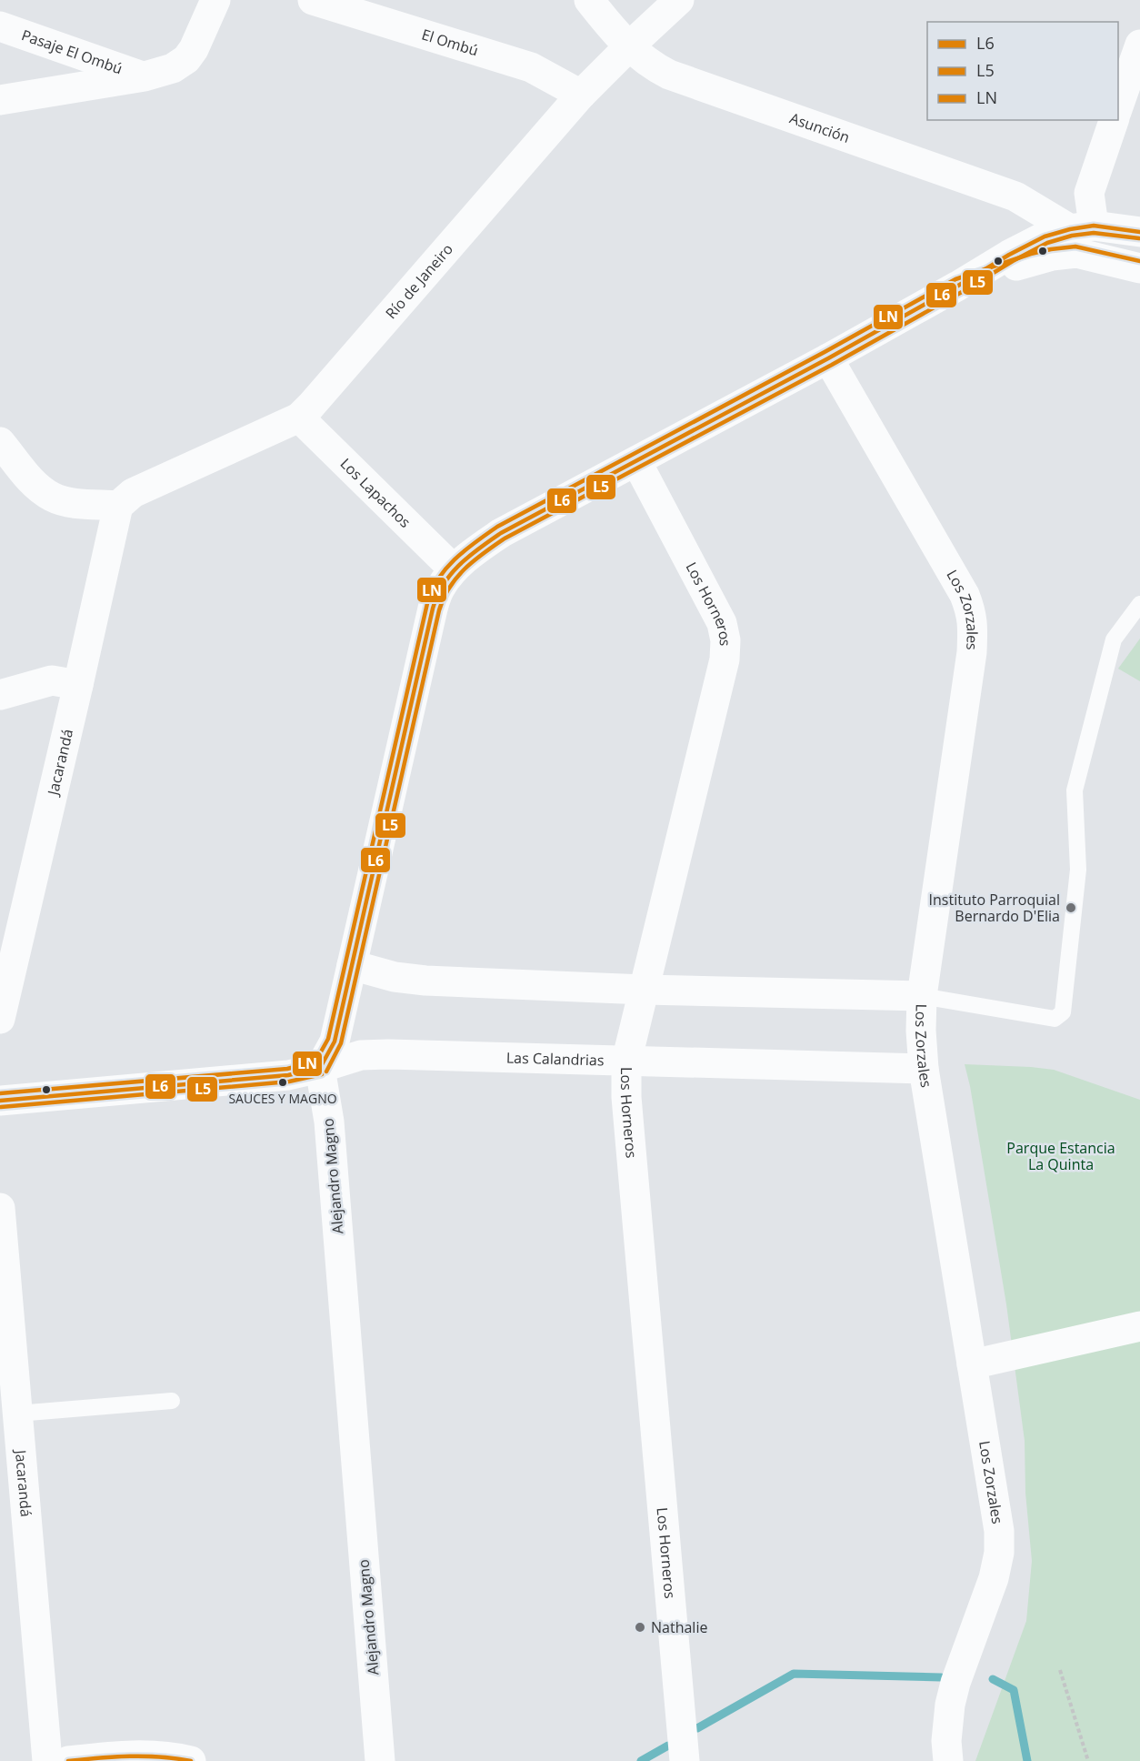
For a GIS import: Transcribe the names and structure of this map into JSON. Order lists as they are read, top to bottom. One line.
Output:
{"streets":{"street":["El Ombú","Pasaje El Ombú","Asunción","Río de Janeiro","Los Lapachos","Los Horneros","Los Zorzales","Jacarandá","Las Calandrias","Alejandro Magno"]},"crossings":[["El Ombú","Río de Janeiro"],["Asunción","Río de Janeiro"],["Río de Janeiro","Los Lapachos"],["Río de Janeiro","Jacarandá"],["Los Horneros","Las Calandrias"],["Los Zorzales","Las Calandrias"],["Las Calandrias","Alejandro Magno"]],"parks":["Parque Estancia La Quinta"],"places":["Instituto Parroquial Bernardo D'Elia","SAUCES Y MAGNO","Nathalie"],"lines":["transit line L6","transit line L5","transit line LN"],"legend":["L6","L5","LN"]}
